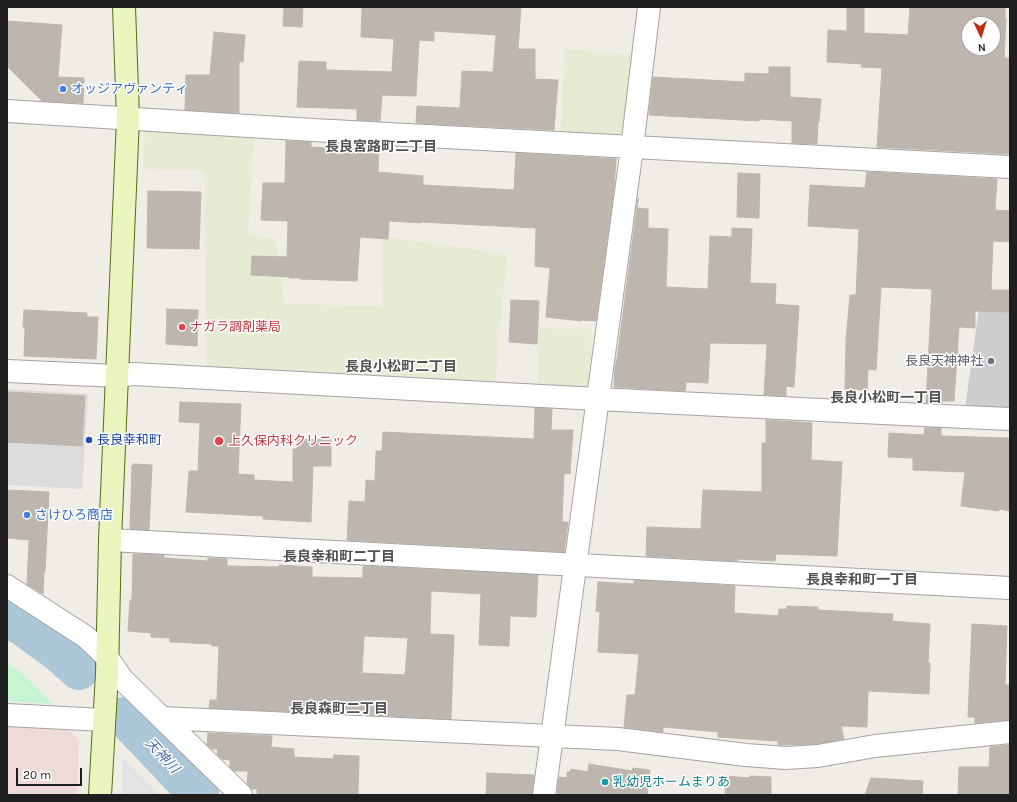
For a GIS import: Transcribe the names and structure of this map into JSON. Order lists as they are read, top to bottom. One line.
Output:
{"districts":["長良宮路町二丁目","長良小松町二丁目","長良小松町一丁目","長良幸和町二丁目","長良幸和町一丁目","長良森町二丁目"],"water":["天神川"],"places":["オッジアヴァンティ","ナガラ調剤薬局","長良天神神社","長良幸和町","上久保内科クリニック","さけひろ商店","乳幼児ホームまりあ"],"scale_bar":"20 m","north":"bottom"}
